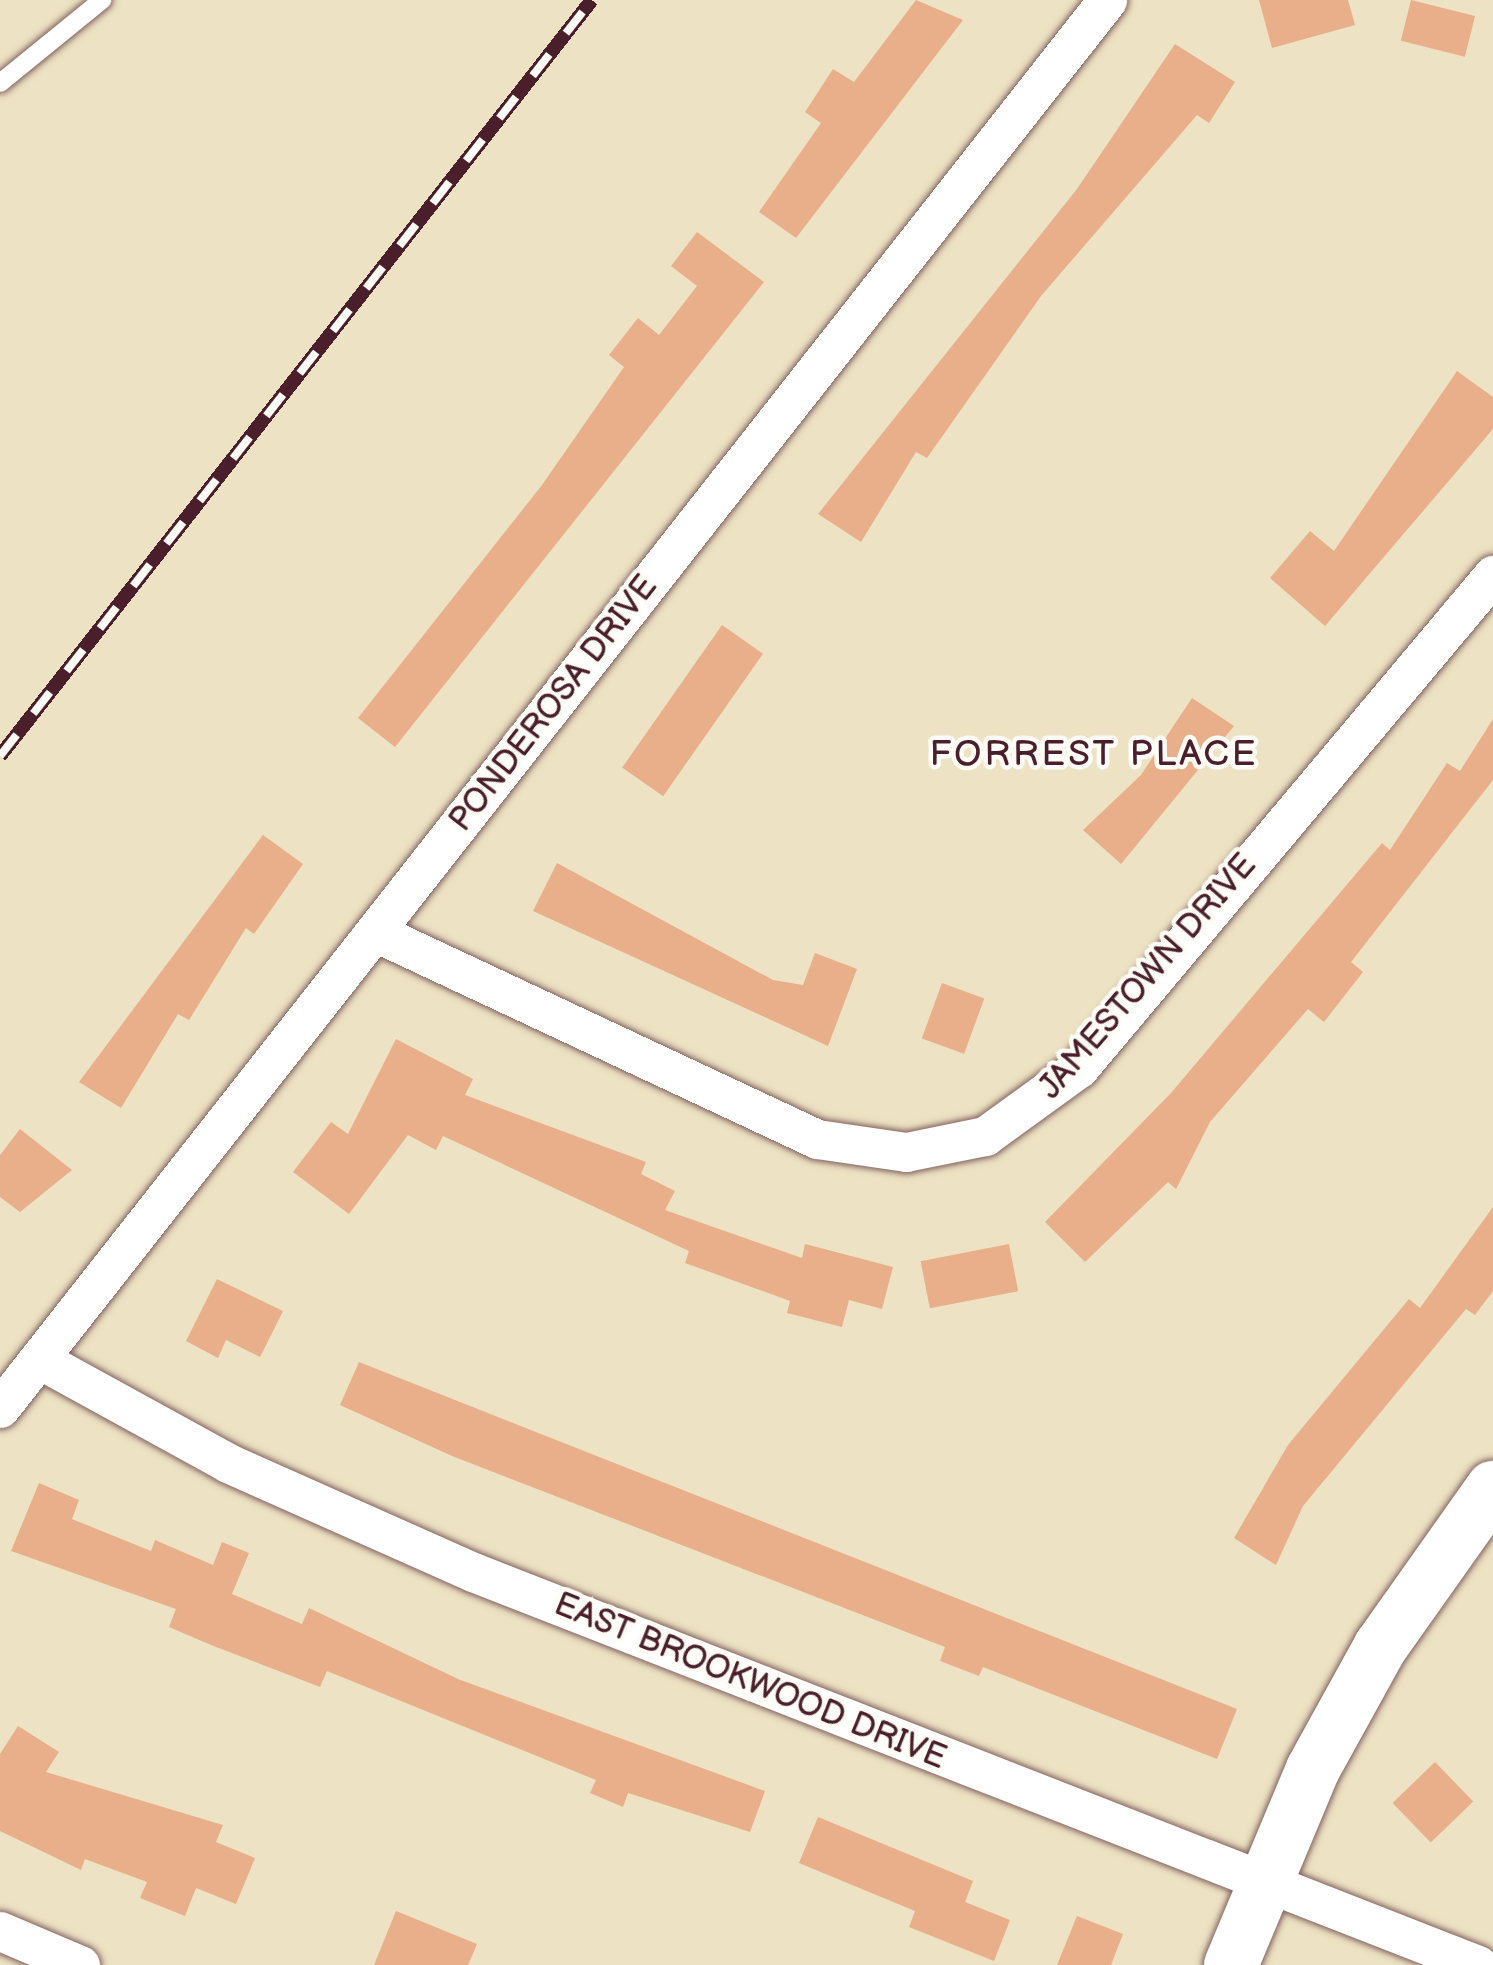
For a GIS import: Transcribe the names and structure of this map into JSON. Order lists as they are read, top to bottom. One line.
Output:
{"streets":{"street":["PONDEROSA DRIVE","JAMESTOWN DRIVE","EAST BROOKWOOD DRIVE"]},"crossings":[["PONDEROSA DRIVE","JAMESTOWN DRIVE"],["PONDEROSA DRIVE","EAST BROOKWOOD DRIVE"]],"districts":["FORREST PLACE"]}
